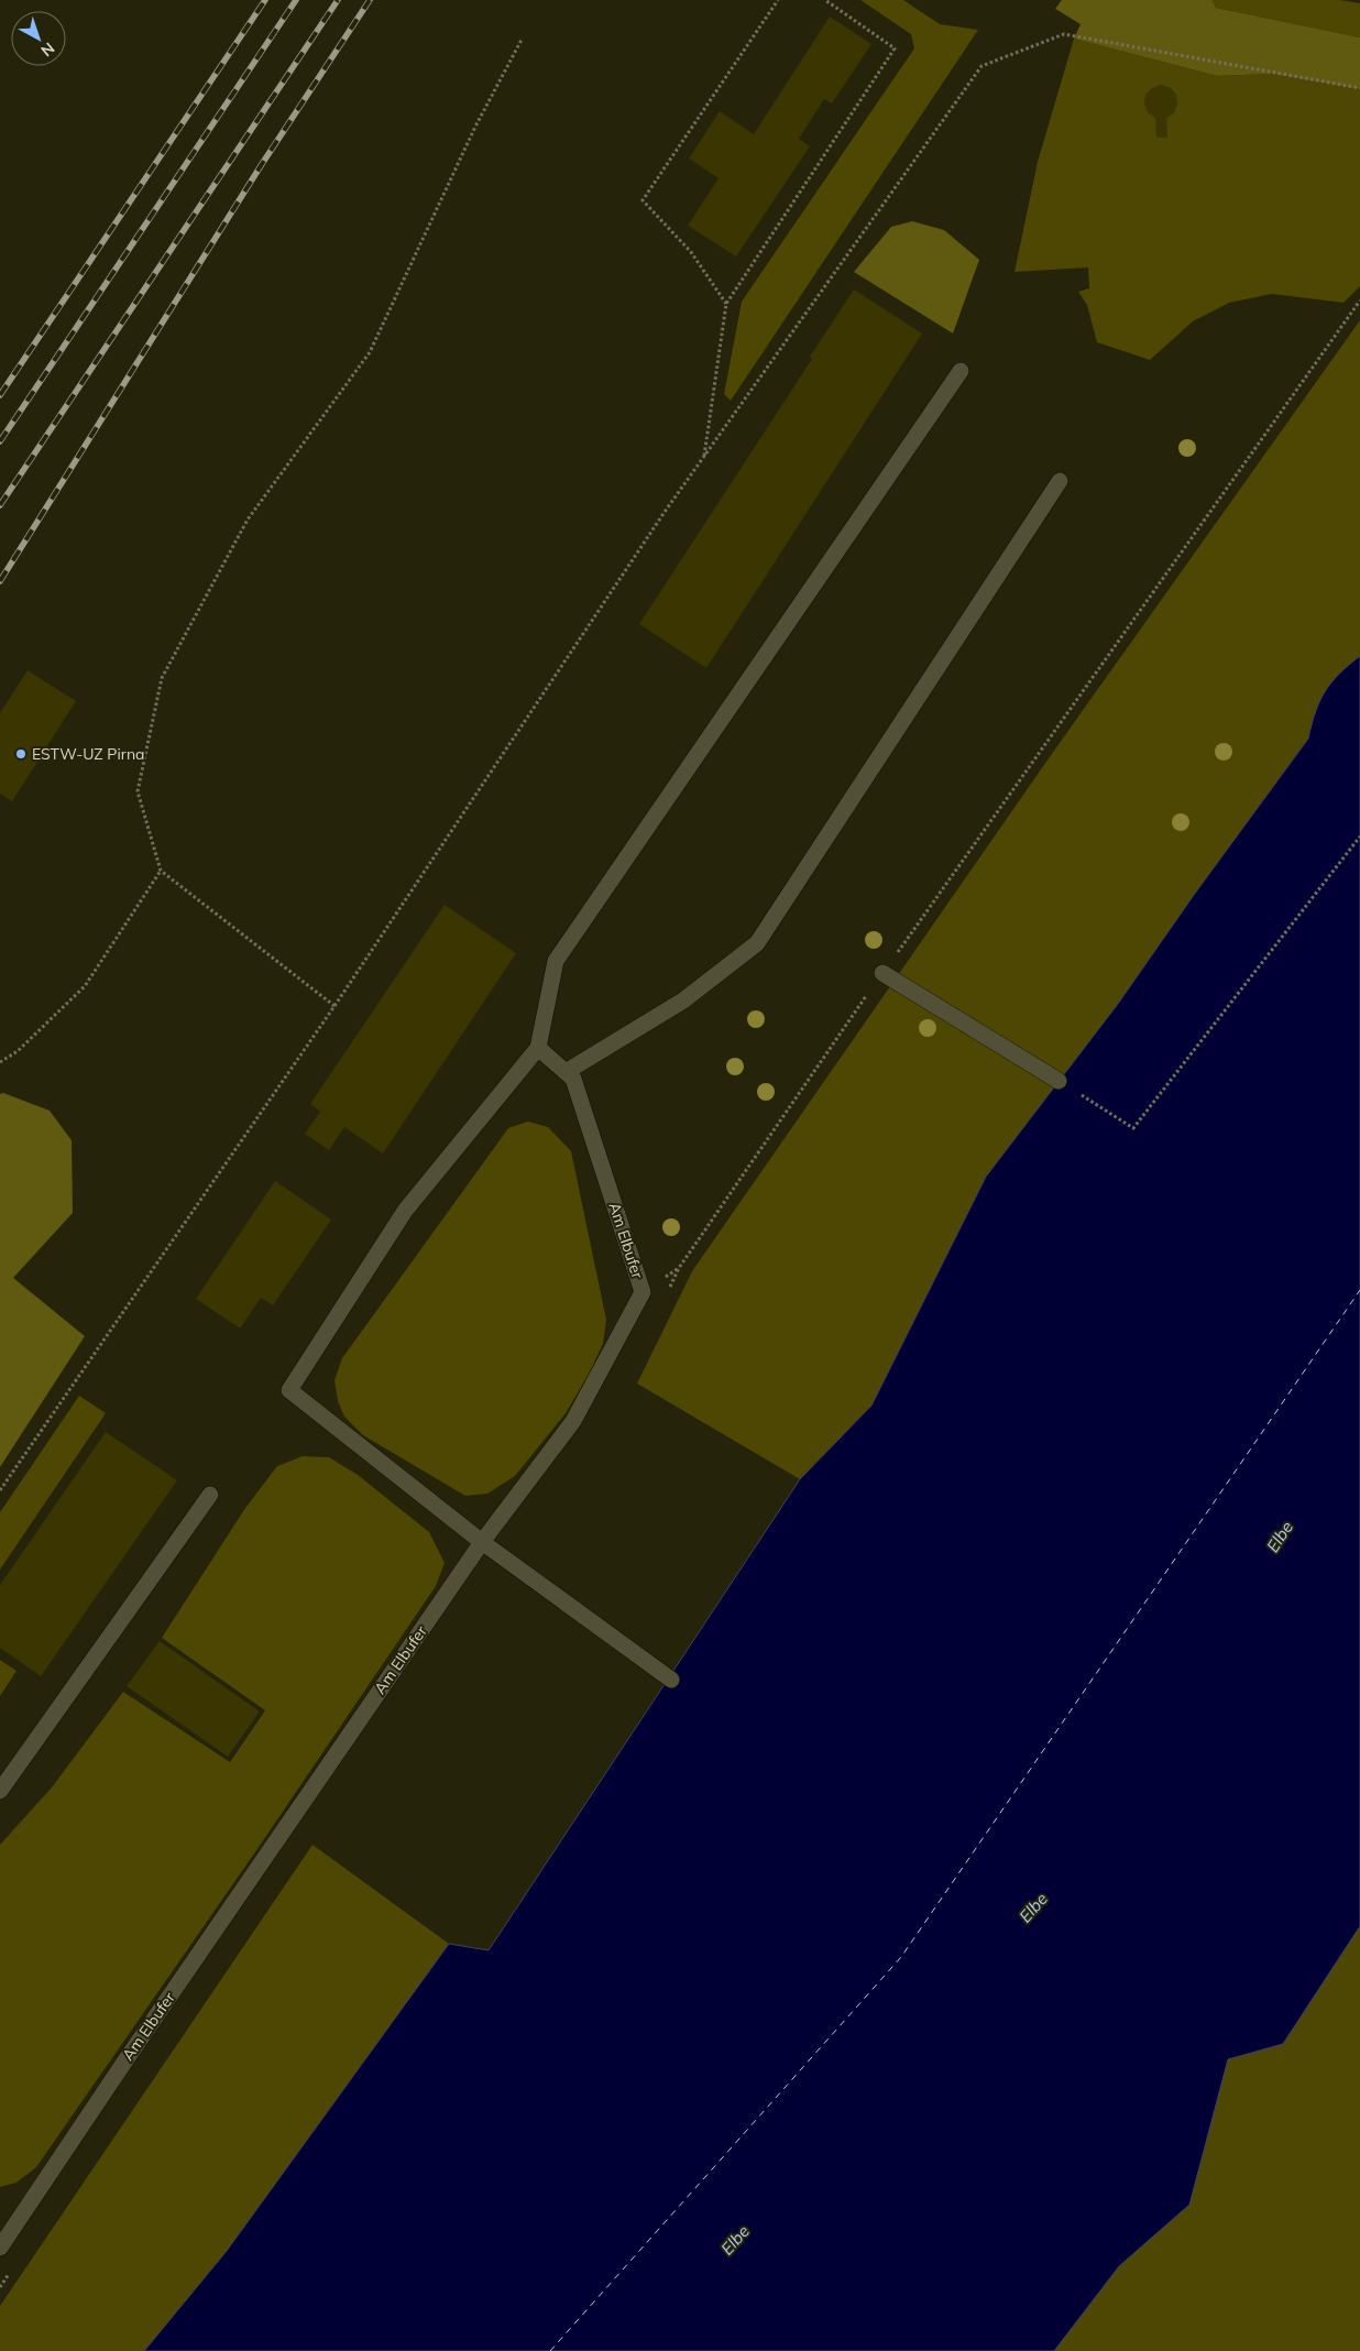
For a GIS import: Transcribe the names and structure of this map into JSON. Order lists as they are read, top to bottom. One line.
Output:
{"streets":{"lane":["Am Elbufer"]},"water":["Elbe"],"places":["ESTW-UZ Pirna"],"north":"bottom right"}
